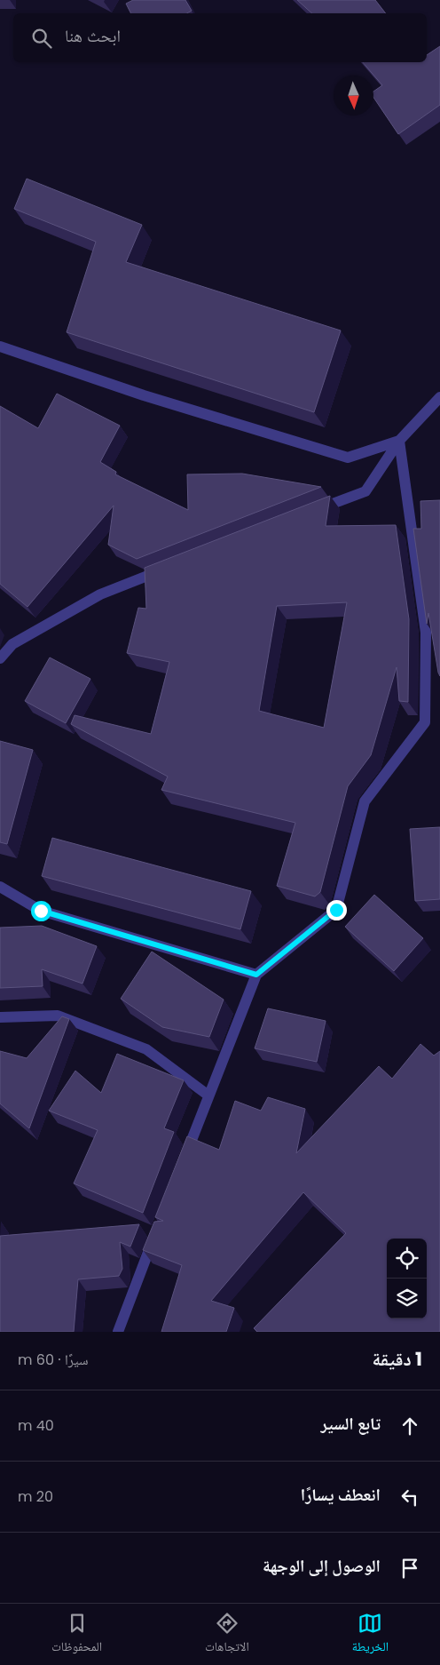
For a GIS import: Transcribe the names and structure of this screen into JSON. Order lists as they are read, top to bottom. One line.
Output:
{"north":"bottom","page":{"search":"ابحث هنا","heading":["1 دقيقة","سيرًا · 60 m"],"list":[["تابع السير","40 m"],["انعطف يسارًا","20 m"],"الوصول إلى الوجهة"],"nav":["الخريطة","الاتجاهات","المحفوظات"]}}
